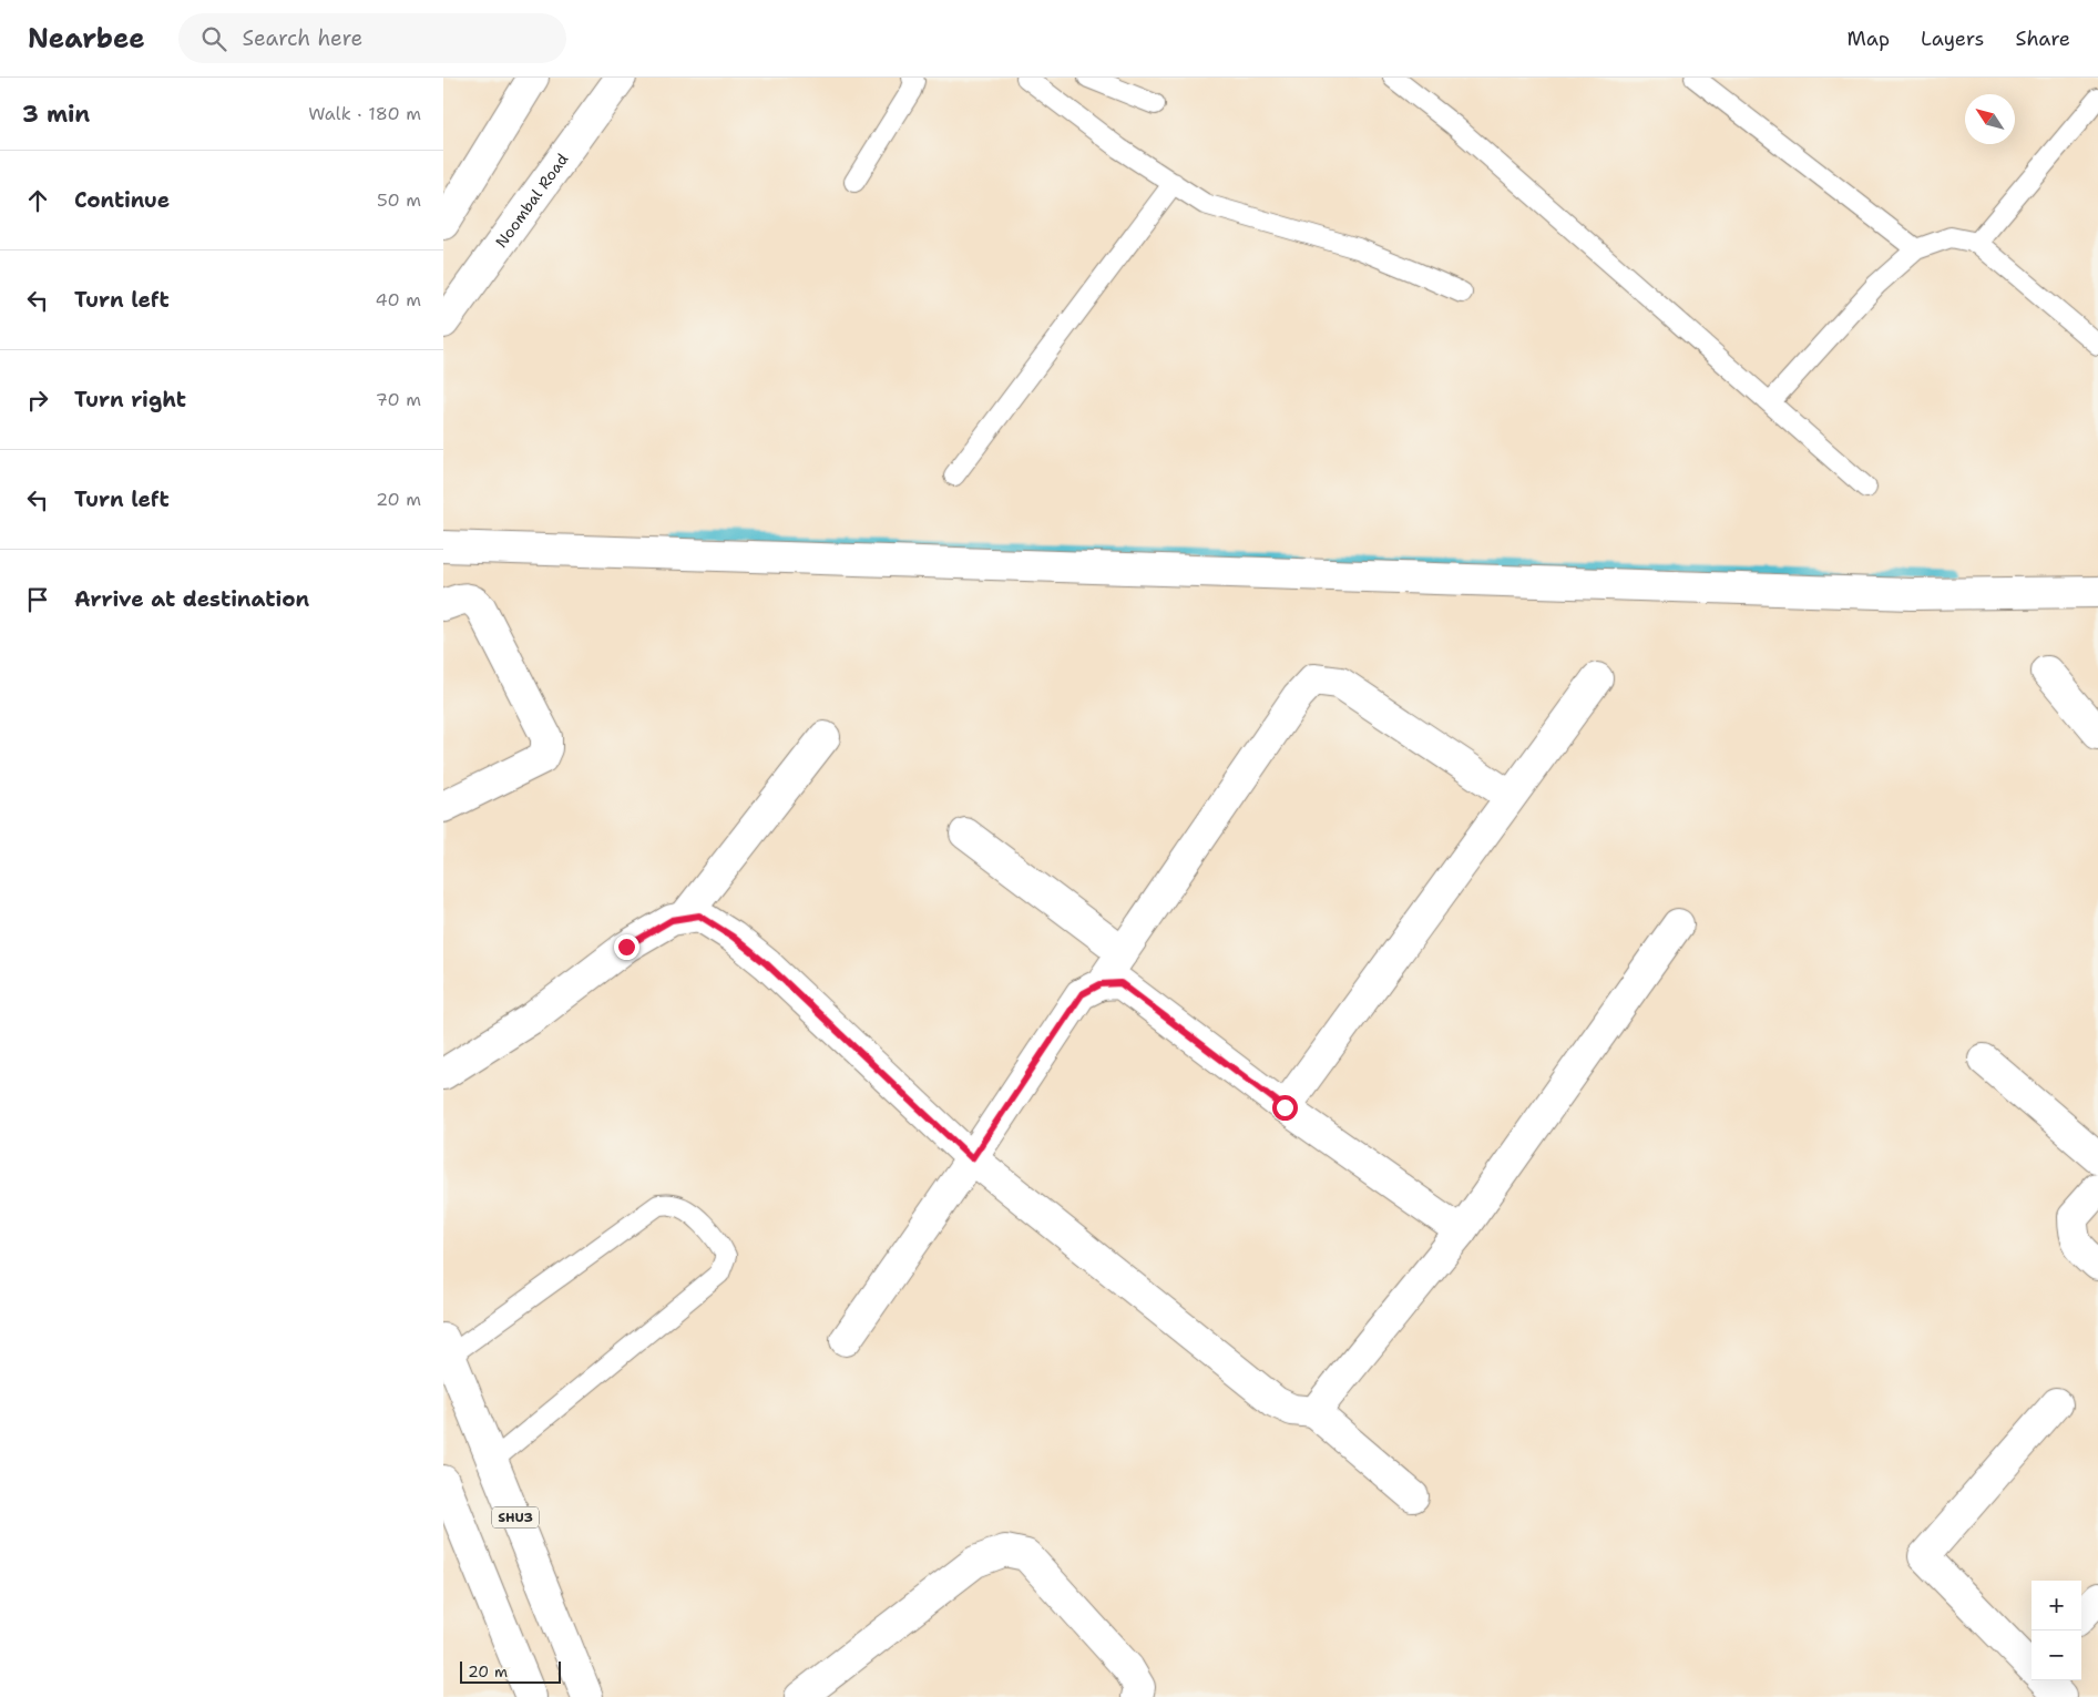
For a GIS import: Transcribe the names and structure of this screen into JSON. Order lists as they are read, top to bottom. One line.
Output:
{"streets":{"street":["Noombal Road","SHU3"]},"scale_bar":"20 m","north":"top left","page":{"header":"Nearbee","search":"Search here","nav":["Map","Layers","Share"],"heading":["3 min","Walk · 180 m"],"list":[["Continue","50 m"],["Turn left","40 m"],["Turn right","70 m"],["Turn left","20 m"],"Arrive at destination"],"map_buttons":["+","−"],"scale":"20 m"}}
